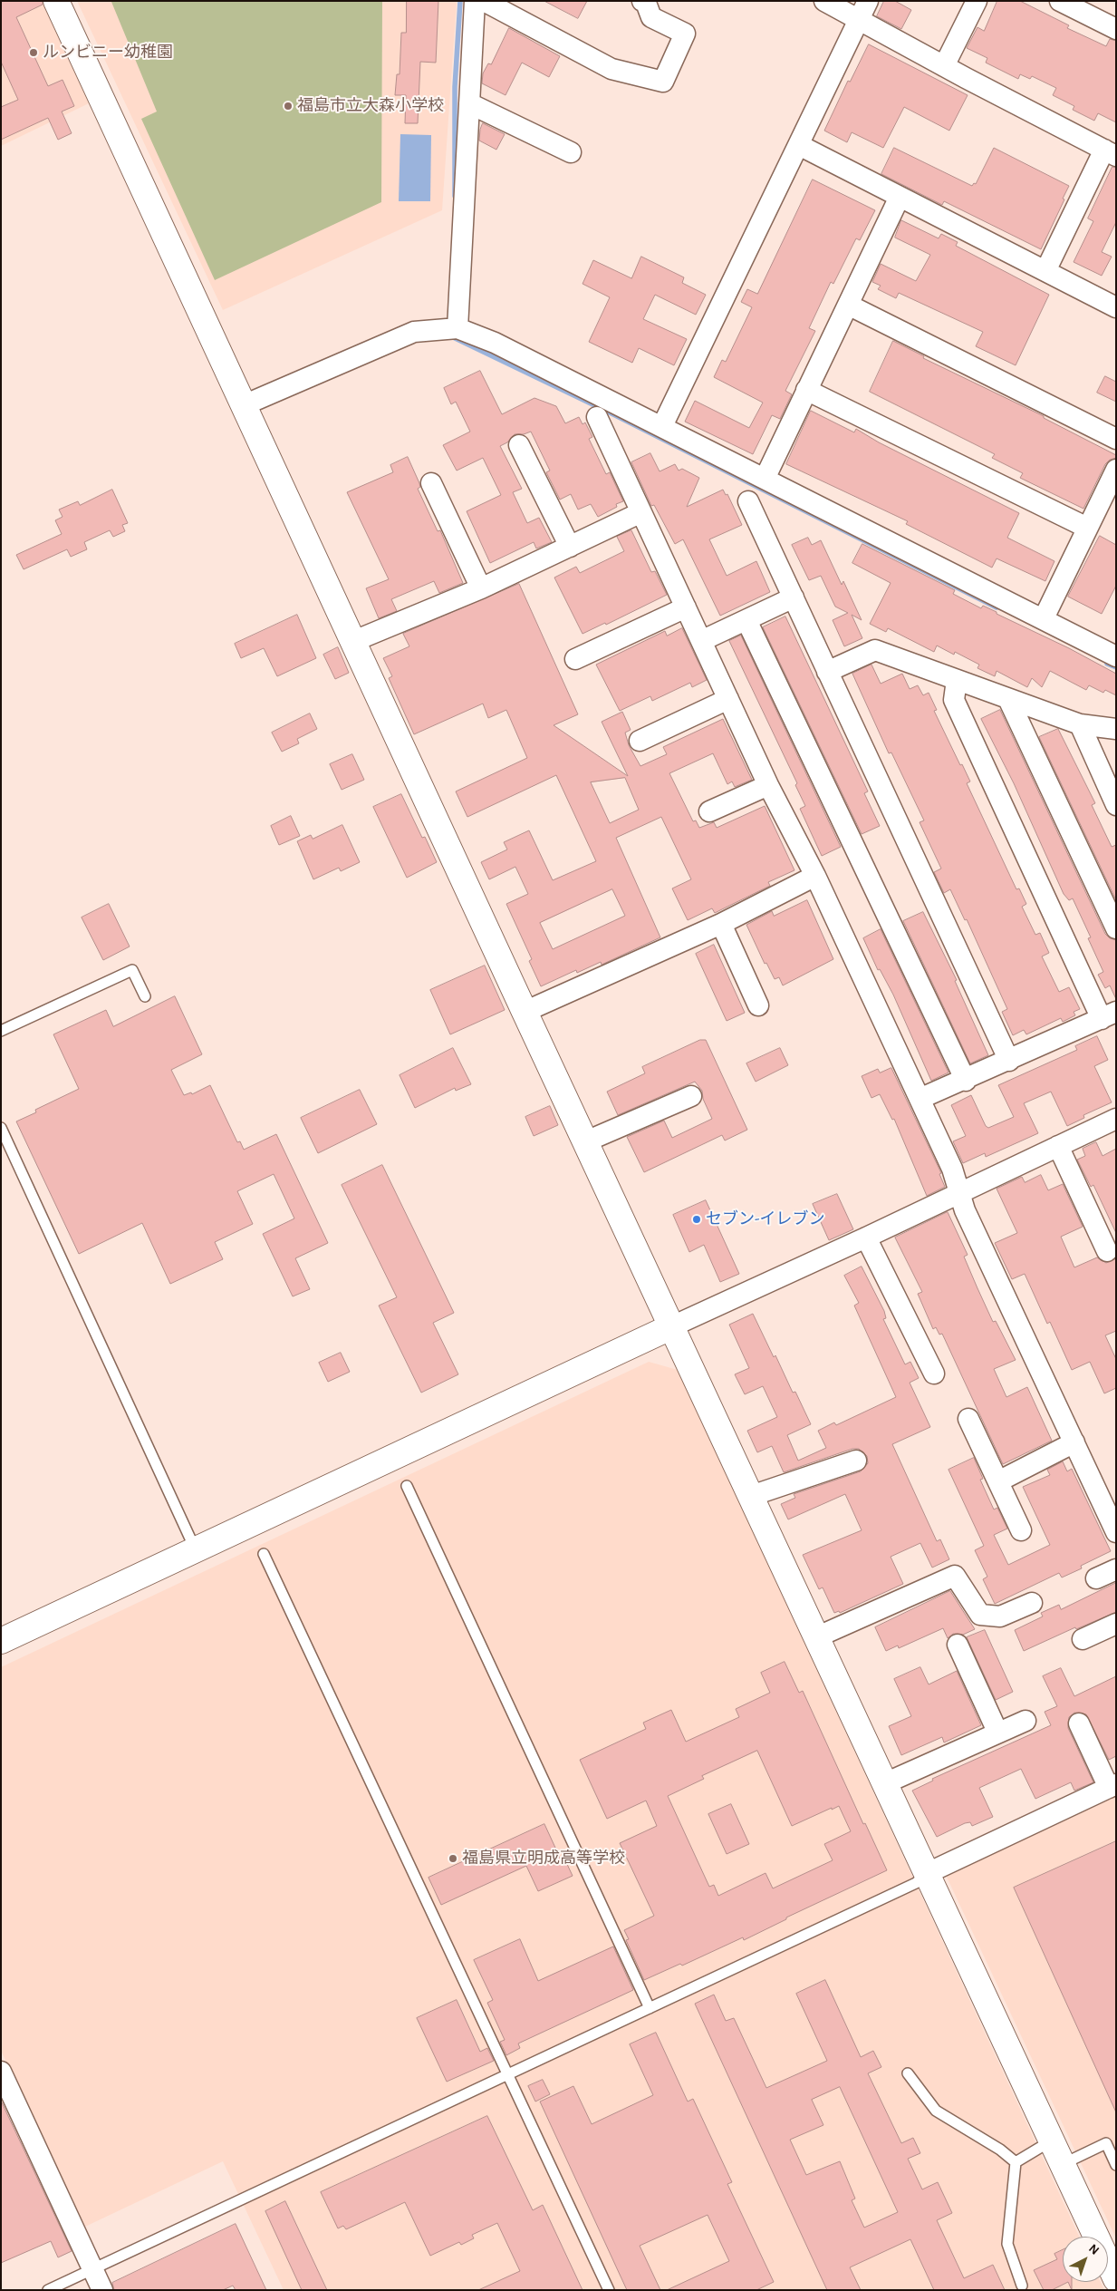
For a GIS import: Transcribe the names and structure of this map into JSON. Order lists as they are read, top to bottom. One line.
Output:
{"places":["ルンビニー幼稚園","福島市立大森小学校","セブン-イレブン","福島県立明成高等学校"],"north":"top right"}
